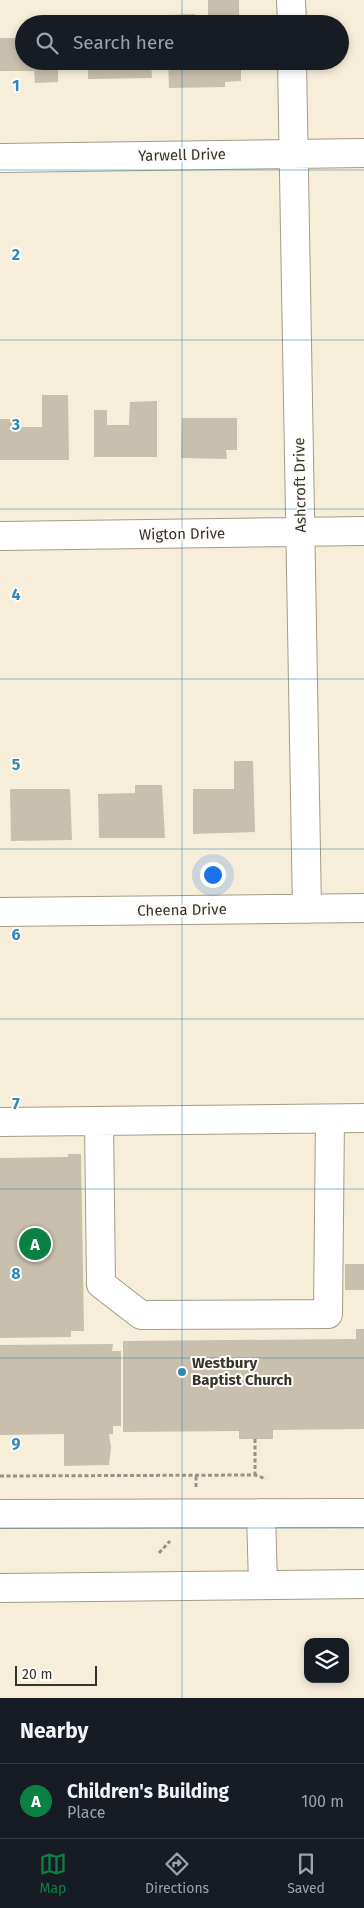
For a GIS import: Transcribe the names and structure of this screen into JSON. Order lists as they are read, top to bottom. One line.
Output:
{"streets":{"street":["Yarwell Drive","Ashcroft Drive","Wigton Drive","Cheena Drive"]},"crossings":[["Yarwell Drive","Ashcroft Drive"],["Ashcroft Drive","Wigton Drive"],["Ashcroft Drive","Cheena Drive"]],"places":["Westbury Baptist Church"],"scale_bar":"20 m","page":{"search":"Search here","pins":"A","scale":"20 m","heading":"Nearby","list":[{"mark":"A","name":"Children's Building","note":"Place","value":"100 m"}],"nav":["Map","Directions","Saved"]},"grid":{"rows":["1","2","3","4","5","6","7","8","9"]}}
